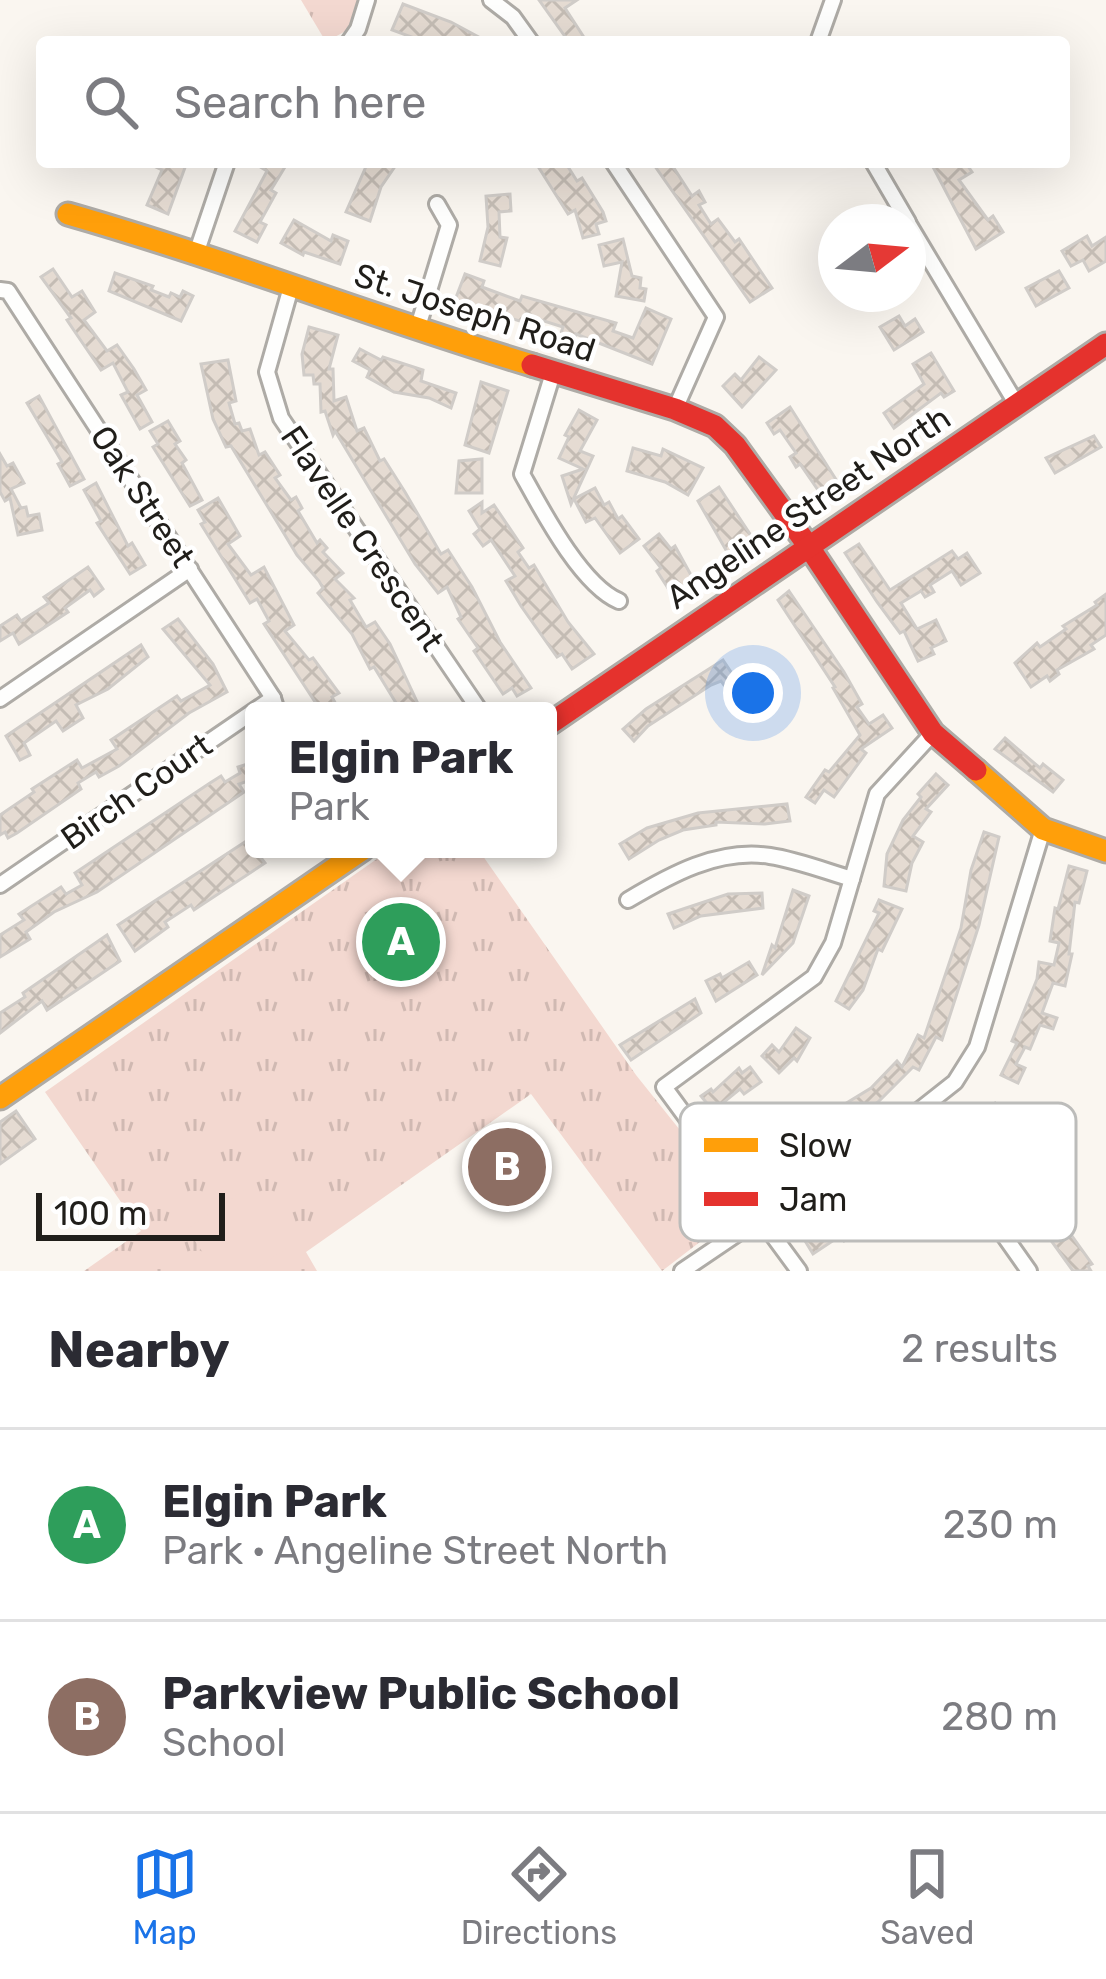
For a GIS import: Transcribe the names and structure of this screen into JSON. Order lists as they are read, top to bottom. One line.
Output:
{"streets":{"street":["St. Joseph Road","Oak Street","Angeline Street North","Flavelle Crescent","Birch Court"]},"crossings":[["St. Joseph Road","Angeline Street North"],["St. Joseph Road","Flavelle Crescent"]],"legend":["Slow","Jam"],"scale_bar":"100 m","north":"right","page":{"search":"Search here","popup":["Elgin Park","Park"],"pins":["A","B"],"scale":"100 m","heading":["Nearby","2 results"],"list":[{"mark":"A","name":"Elgin Park","note":"Park · Angeline Street North","value":"230 m"},{"mark":"B","name":"Parkview Public School","note":"School","value":"280 m"}],"nav":["Map","Directions","Saved"]}}
